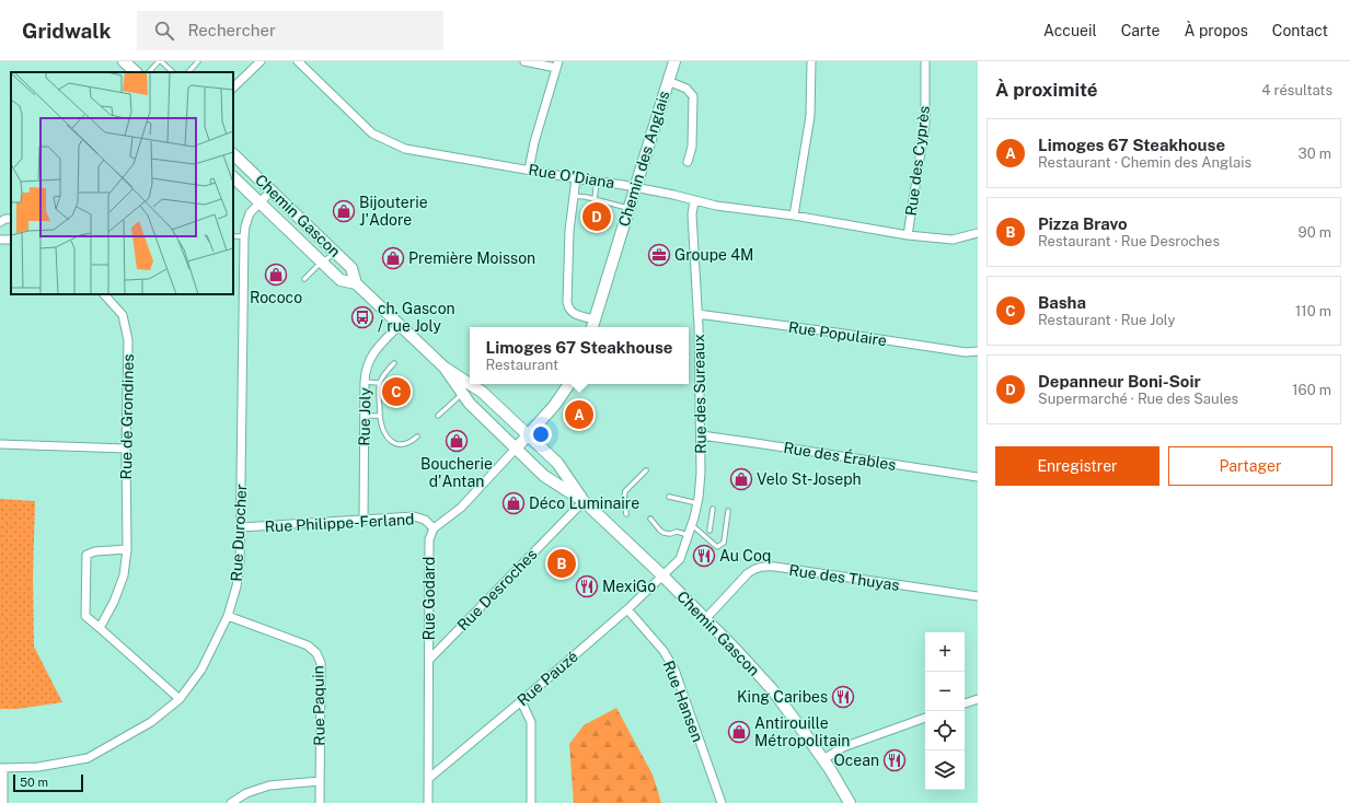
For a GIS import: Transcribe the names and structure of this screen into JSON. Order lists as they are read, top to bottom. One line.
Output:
{"streets":{"main road":["Chemin des Anglais","Chemin Gascon"],"street":["Rue des Cyprès","Rue O'Diana","Rue Populaire","Rue des Sureaux","Rue de Grondines","Rue Joly","Rue des Érables","Rue Philippe-Ferland","Rue Durocher","Rue des Thuyas","Rue Desroches","Rue Godard","Rue Pauzé","Rue Hansen","Rue Paquin"]},"crossings":[["Chemin des Anglais","Rue O'Diana"],["Rue des Cyprès","Rue O'Diana"],["Rue O'Diana","Rue des Sureaux"],["Chemin Gascon","Rue des Sureaux"],["Chemin Gascon","Rue Joly"],["Chemin Gascon","Rue Durocher"],["Chemin Gascon","Rue des Thuyas"],["Chemin Gascon","Rue Desroches"],["Chemin Gascon","Rue Pauzé"],["Rue Populaire","Rue des Sureaux"],["Rue des Sureaux","Rue des Érables"],["Rue des Sureaux","Rue Pauzé"],["Rue Joly","Rue Philippe-Ferland"],["Rue Philippe-Ferland","Rue Durocher"],["Rue Philippe-Ferland","Rue Godard"],["Rue Durocher","Rue Paquin"],["Rue Desroches","Rue Godard"],["Rue Godard","Rue Pauzé"],["Rue Pauzé","Rue Hansen"]],"places":{"shop":["Bijouterie J'Adore","Première Moisson","Rococo","Boucherie d'Antan","Velo St-Joseph","Déco Luminaire","Antirouille Métropolitain"],"office":["Groupe 4M"],"bus stop":["ch. Gascon / rue Joly"],"restaurant":["Au Coq","MexiGo","King Caribes","Ocean"]},"scale_bar":"50 m","page":{"header":"Gridwalk","search":"Rechercher","nav":["Accueil","Carte","À propos","Contact"],"heading":["À proximité","4 résultats"],"list":[{"mark":"A","name":"Limoges 67 Steakhouse","note":"Restaurant · Chemin des Anglais","value":"30 m"},{"mark":"B","name":"Pizza Bravo","note":"Restaurant · Rue Desroches","value":"90 m"},{"mark":"C","name":"Basha","note":"Restaurant · Rue Joly","value":"110 m"},{"mark":"D","name":"Depanneur Boni-Soir","note":"Supermarché · Rue des Saules","value":"160 m"}],"pins":["D","C","A","B"],"popup":["Limoges 67 Steakhouse","Restaurant"],"buttons":["Enregistrer","Partager"],"map_buttons":["+","−"],"scale":"50 m"}}
